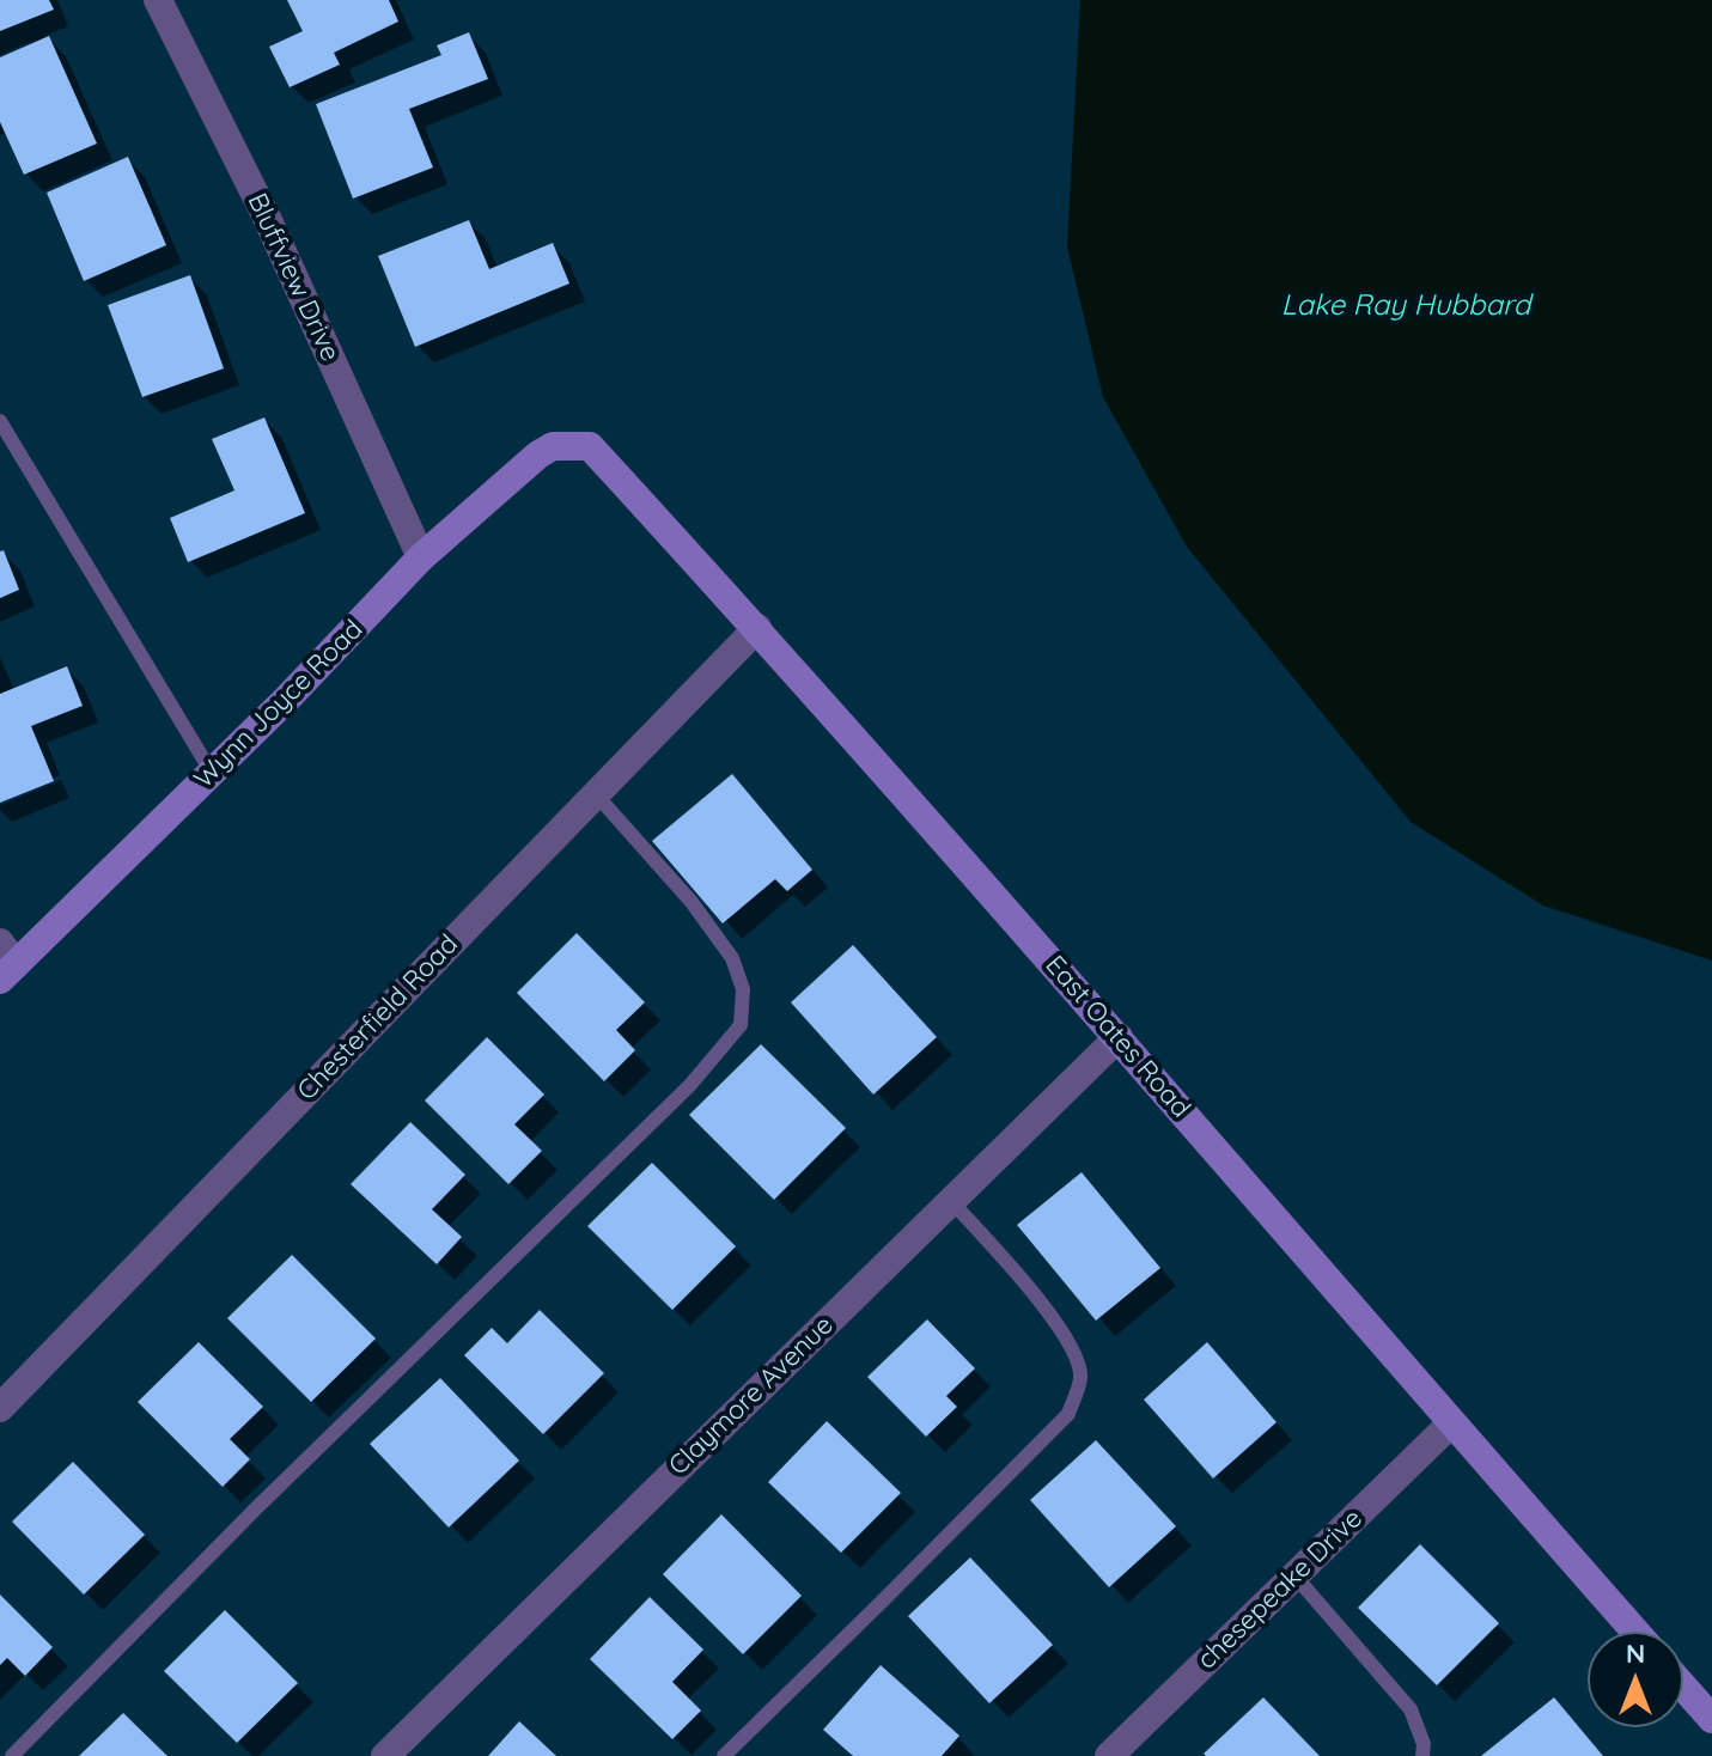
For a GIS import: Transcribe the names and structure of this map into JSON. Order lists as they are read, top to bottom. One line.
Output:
{"streets":{"street":["Bluffview Drive","Wynn Joyce Road","Chesterfield Road","East Oates Road","Claymore Avenue","chesepeake Drive"]},"crossings":[["Bluffview Drive","Wynn Joyce Road"],["Wynn Joyce Road","East Oates Road"],["Chesterfield Road","East Oates Road"],["East Oates Road","Claymore Avenue"],["East Oates Road","chesepeake Drive"]],"water":["Lake Ray Hubbard"],"north":"top"}
